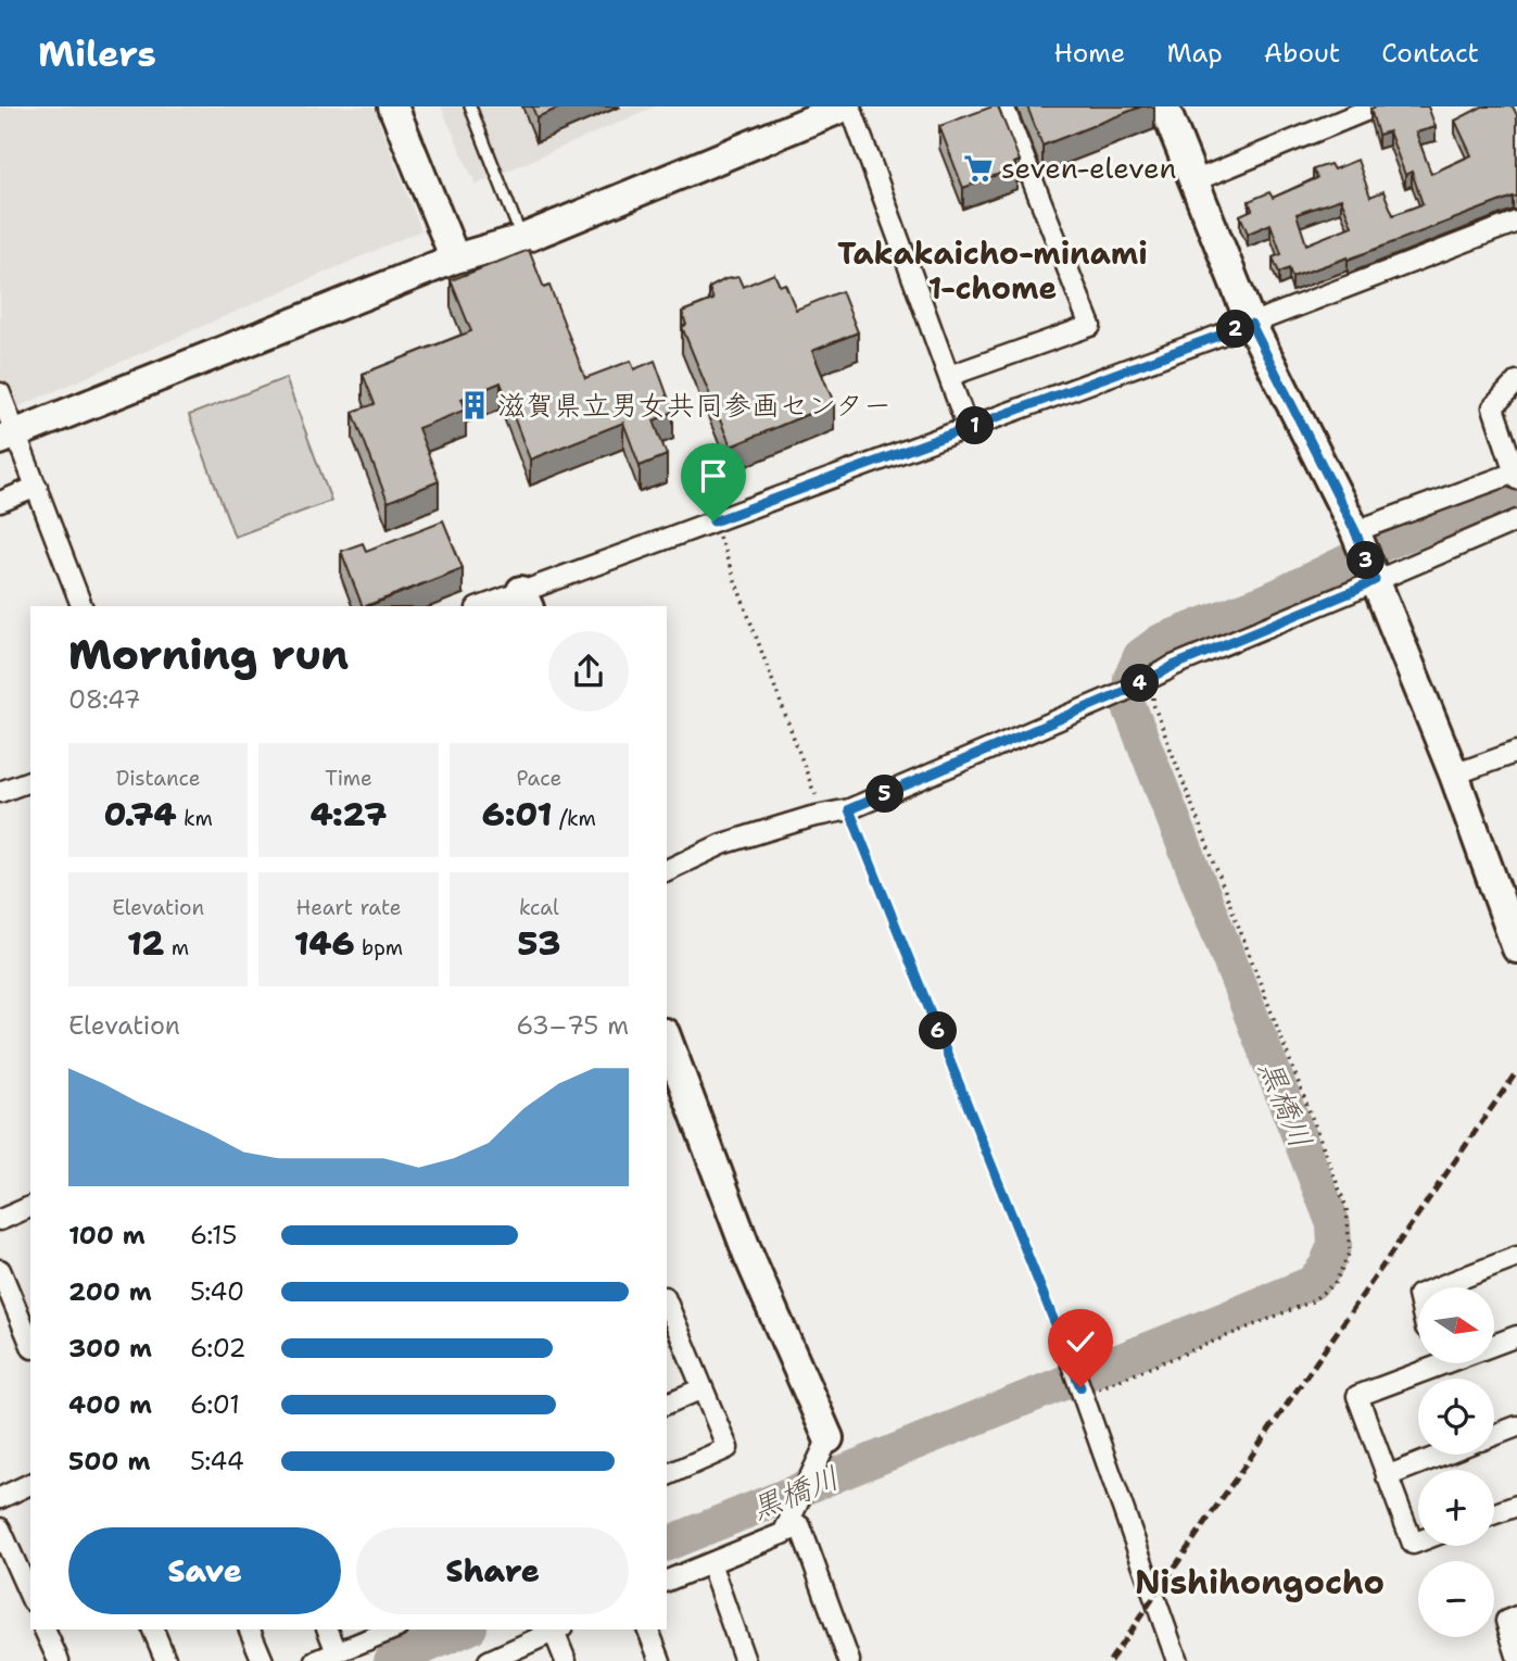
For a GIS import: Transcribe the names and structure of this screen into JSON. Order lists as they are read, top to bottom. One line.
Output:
{"districts":["Takakaicho-minami 1-chome","Nishihongocho"],"water":["黒橋川"],"places":{"supermarket":["seven-eleven"],"building":["滋賀県立男女共同参画センター"]},"north":"right","page":{"header":"Milers","nav":["Home","Map","About","Contact"],"pins":["2","1","3","4","5","6"],"heading":["Morning run","08:47"],"stats":[["Distance","0.74 km"],["Time","4:27"],["Pace","6:01 /km"],["Elevation","12 m"],["Heart rate","146 bpm"],["kcal","53"]],"chart":["Elevation","63–75 m"],"list":[{"name":"100 m","note":"6:15"},{"name":"200 m","note":"5:40"},{"name":"300 m","note":"6:02"},{"name":"400 m","note":"6:01"},{"name":"500 m","note":"5:44"}],"map_buttons":["+","−"],"buttons":["Save","Share"]}}
